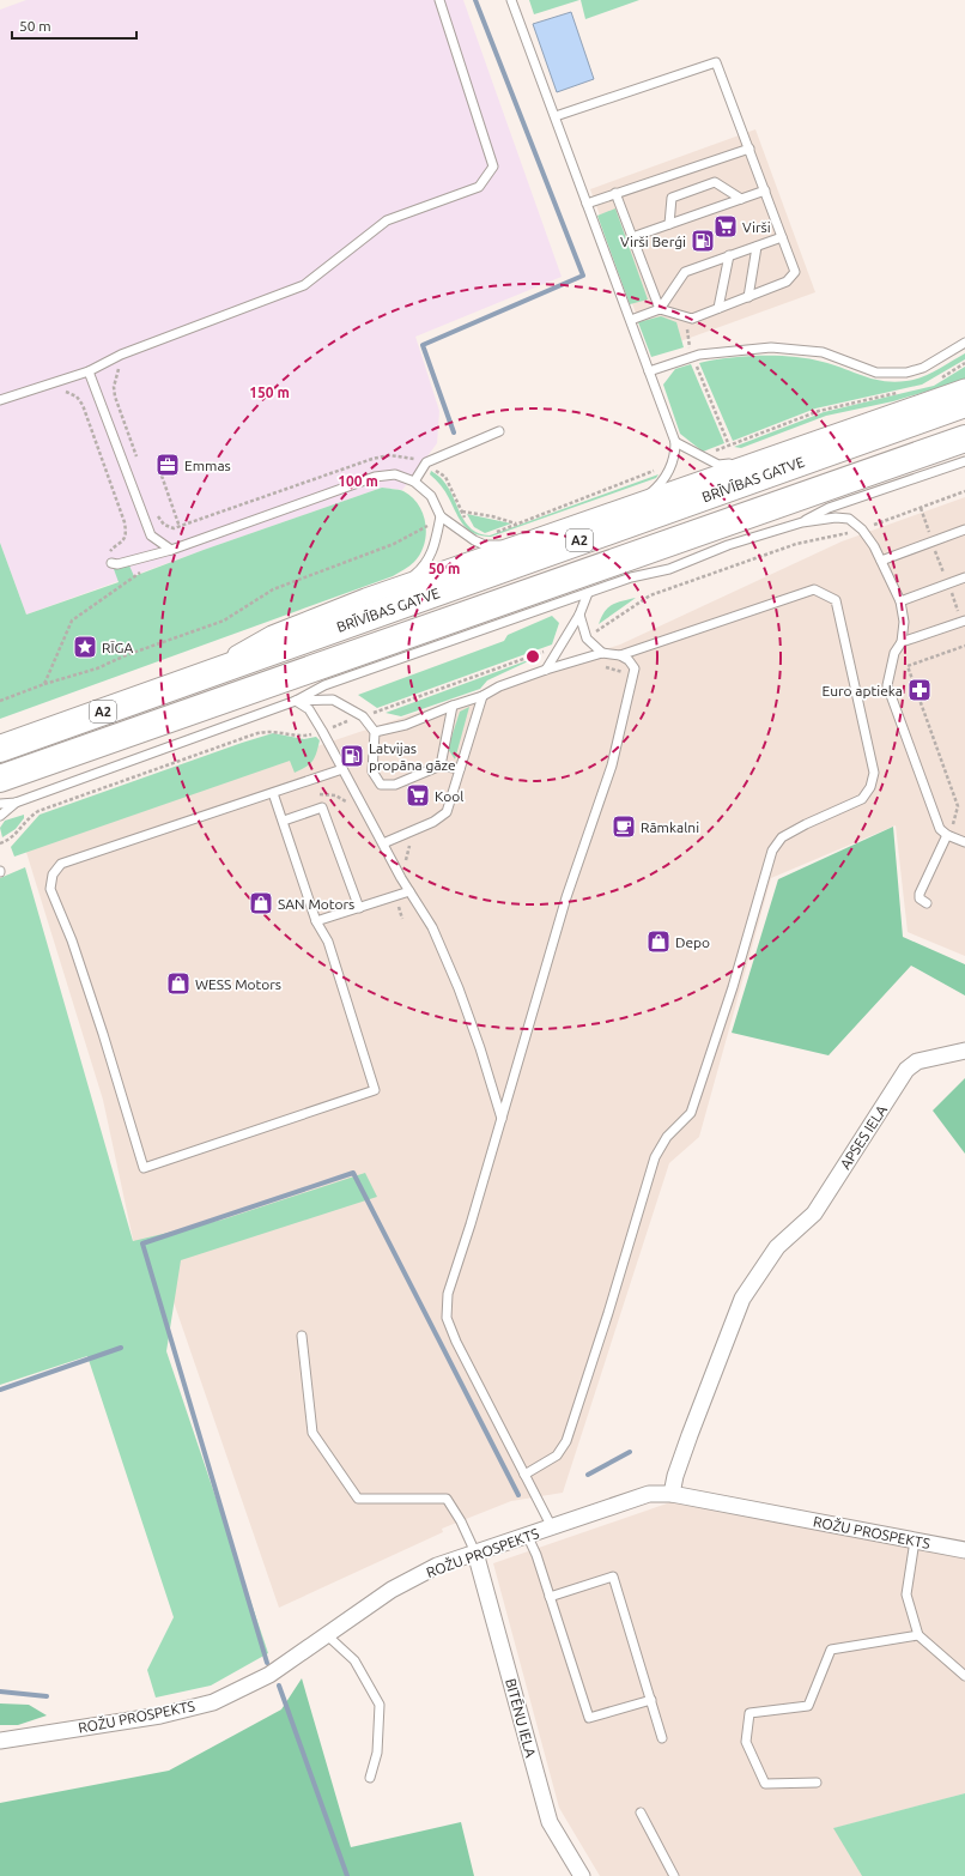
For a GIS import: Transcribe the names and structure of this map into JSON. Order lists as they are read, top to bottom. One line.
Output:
{"streets":{"highway":["BRĪVĪBAS GATVE","A2"],"street":["APSES IELA","ROŽU PROSPEKTS","BITĒNU IELA"]},"crossings":[["APSES IELA","ROŽU PROSPEKTS"],["ROŽU PROSPEKTS","BITĒNU IELA"]],"places":{"supermarket":["Virši","Kool"],"fuel station":["Virši Berģi","Latvijas propāna gāze"],"office":["Emmas"],"place":["RĪGA"],"pharmacy":["Euro aptieka"],"cafe":["Rāmkalni"],"shop":["SAN Motors","Depo","WESS Motors"]},"scale_bar":"50 m","rings":["150 m","100 m","50 m"]}
